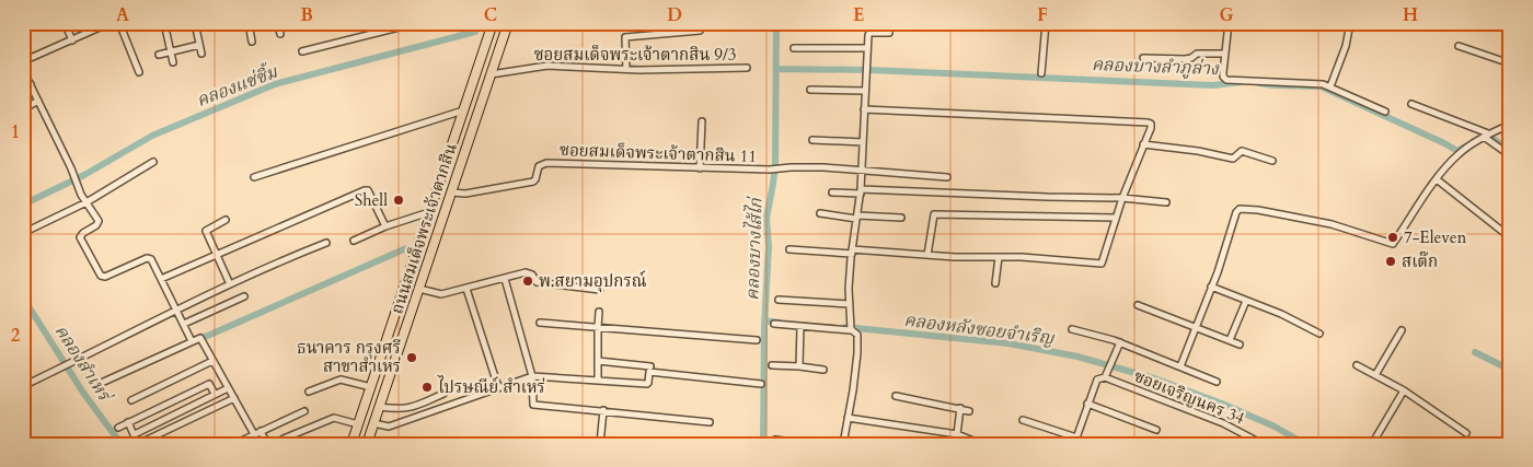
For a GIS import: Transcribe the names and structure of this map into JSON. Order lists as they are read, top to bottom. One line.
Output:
{"streets":{"main road":["ถนนสมเด็จพระเจ้าตากสิน"],"street":["ซอยสมเด็จพระเจ้าตากสิน 9/3","ซอยสมเด็จพระเจ้าตากสิน 11","ซอยเจริญนคร 34"]},"crossings":[["ซอยสมเด็จพระเจ้าตากสิน 9/3","ถนนสมเด็จพระเจ้าตากสิน"],["ซอยสมเด็จพระเจ้าตากสิน 11","ถนนสมเด็จพระเจ้าตากสิน"]],"water":["คลองบางลำภูล่าง","คลองแซ่ซิ้ม","คลองบางไส้ไก่","คลองหลังซอยจำเริญ","คลองสำเหร่"],"places":["Shell","7-Eleven","สเต๊ก","พ.สยามอุปกรณ์","ธนาคาร กรุงศรี สาขาสำเหร่","ไปรษณีย์ สำเหร่"],"grid":{"columns":["A","B","C","D","E","F","G","H"],"rows":["1","2"]}}
